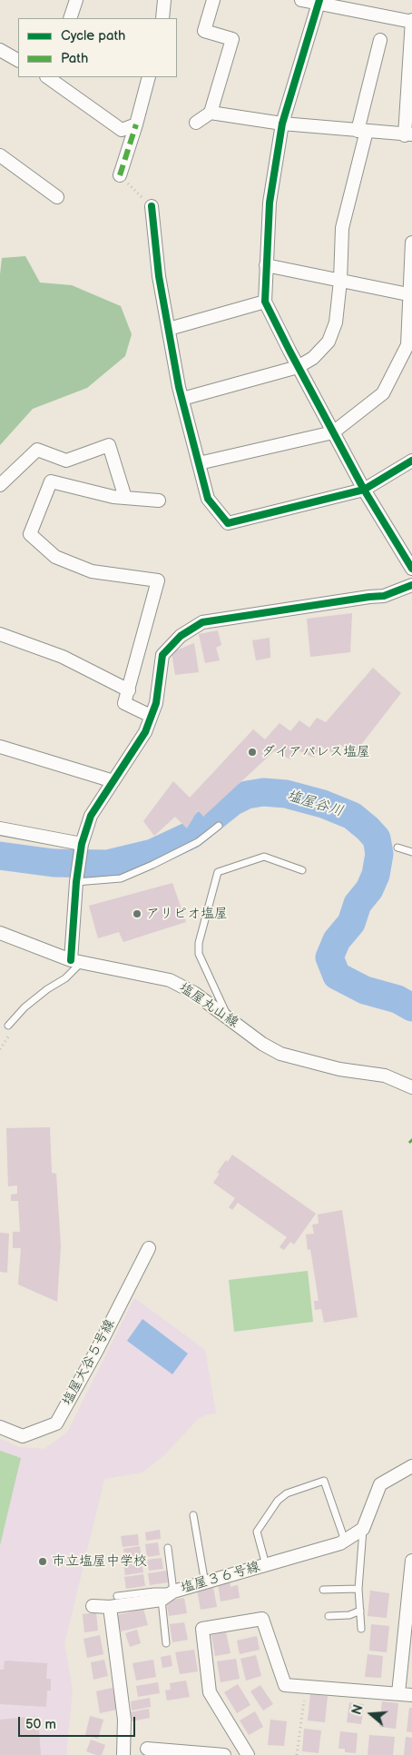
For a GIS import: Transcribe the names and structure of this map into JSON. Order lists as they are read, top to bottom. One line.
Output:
{"streets":{"street":["塩屋丸山線","塩屋大谷５号線","塩屋３６号線"]},"water":["塩屋谷川"],"places":["ダイアパレス塩屋","アリピオ塩屋","市立塩屋中学校"],"legend":["Cycle path","Path"],"scale_bar":"50 m","north":"left"}
